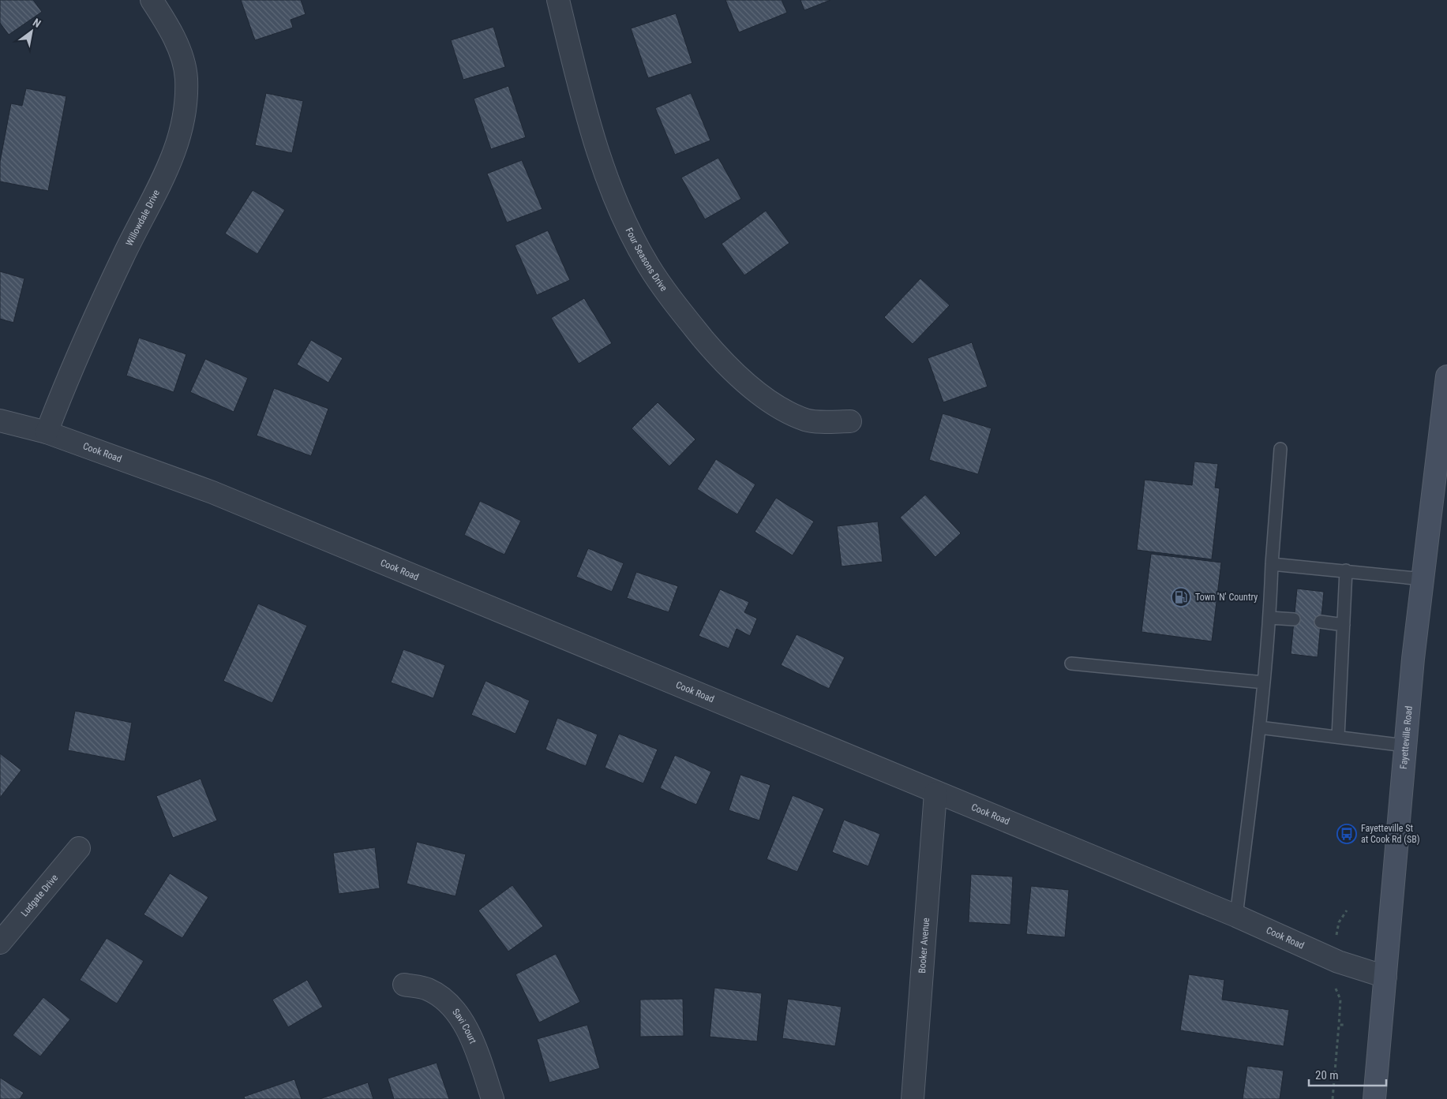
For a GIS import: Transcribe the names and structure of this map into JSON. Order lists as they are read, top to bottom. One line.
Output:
{"streets":{"main road":["Fayetteville Road"],"street":["Willowdale Drive","Four Seasons Drive","Cook Road","Ludgate Drive","Booker Avenue","Savi Court"]},"crossings":[["Willowdale Drive","Cook Road"],["Cook Road","Fayetteville Road"],["Cook Road","Booker Avenue"]],"places":{"fuel station":["Town 'N' Country"],"bus stop":["Fayetteville St at Cook Rd (SB)"]},"scale_bar":"20 m","north":"top right"}
